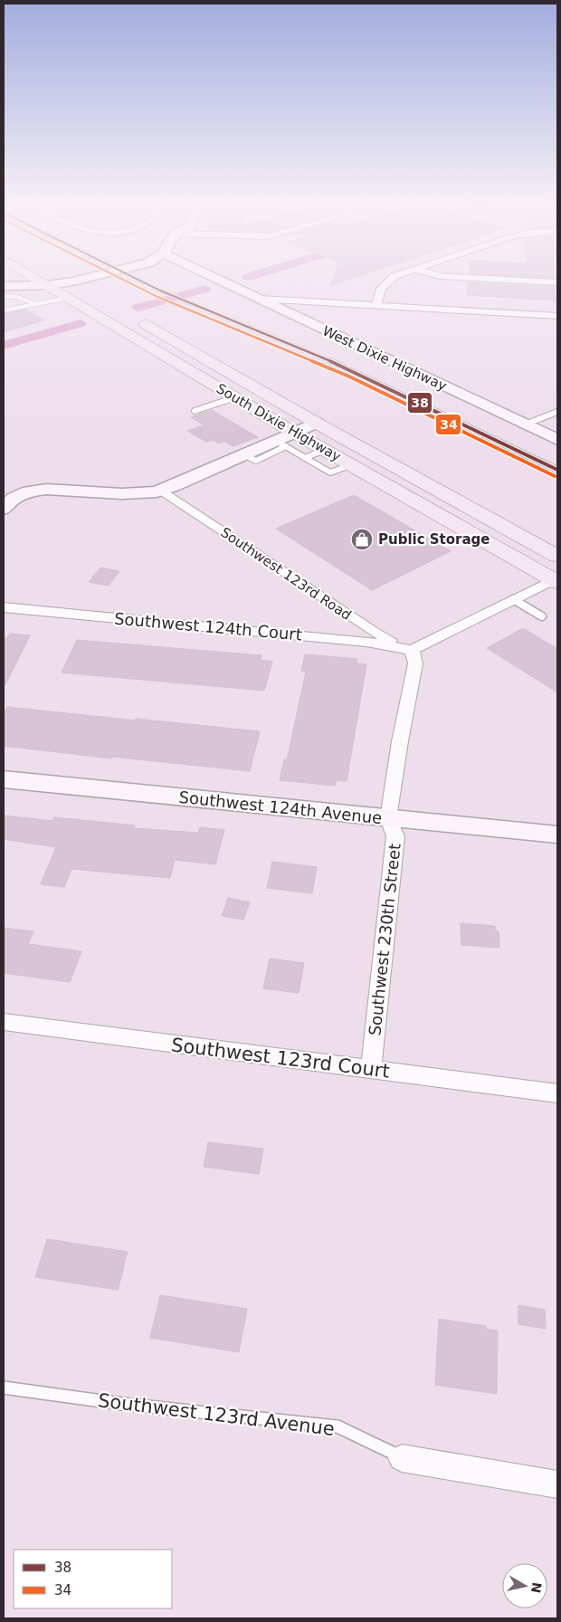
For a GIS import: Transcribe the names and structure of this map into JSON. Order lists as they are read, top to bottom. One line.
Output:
{"streets":{"highway":["South Dixie Highway"],"street":["West Dixie Highway","Southwest 123rd Road","Southwest 124th Court","Southwest 124th Avenue","Southwest 230th Street","Southwest 123rd Court","Southwest 123rd Avenue"]},"crossings":[["Southwest 123rd Road","Southwest 124th Court"],["Southwest 123rd Road","Southwest 230th Street"],["Southwest 124th Court","Southwest 230th Street"],["Southwest 124th Avenue","Southwest 230th Street"],["Southwest 230th Street","Southwest 123rd Court"]],"places":{"shop":["Public Storage"]},"lines":["transit line 38","transit line 34"],"legend":["38","34"],"north":"right"}
